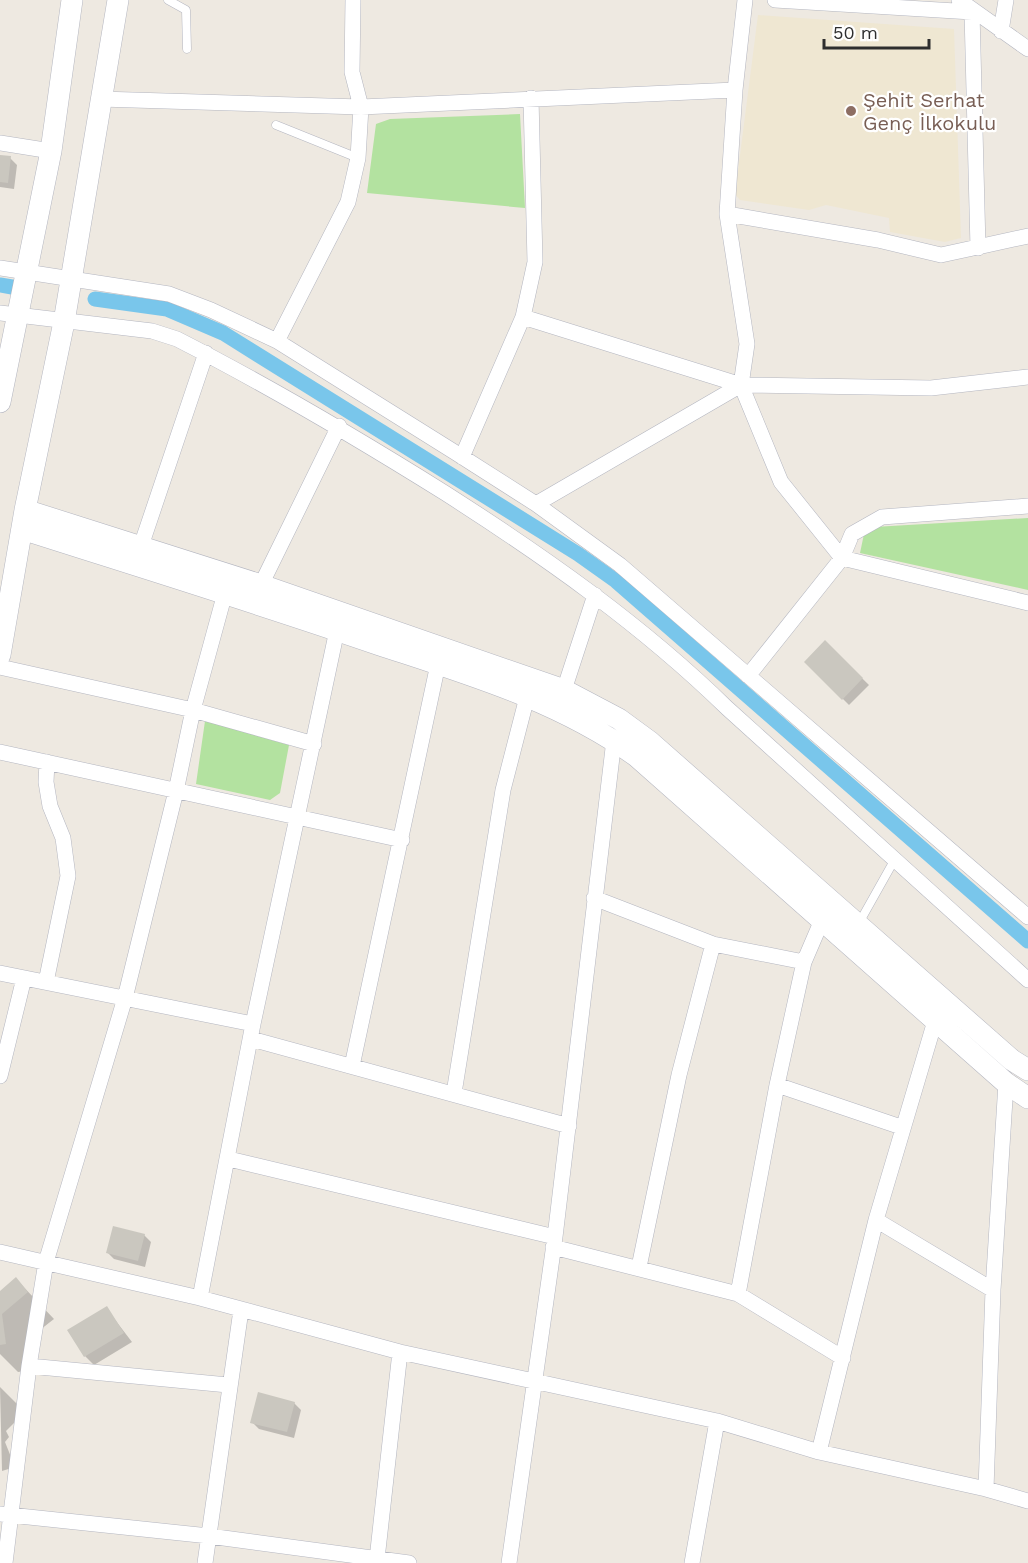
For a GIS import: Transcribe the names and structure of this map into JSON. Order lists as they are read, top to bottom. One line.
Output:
{"places":["Şehit Serhat Genç İlkokulu"],"scale_bar":"50 m"}
